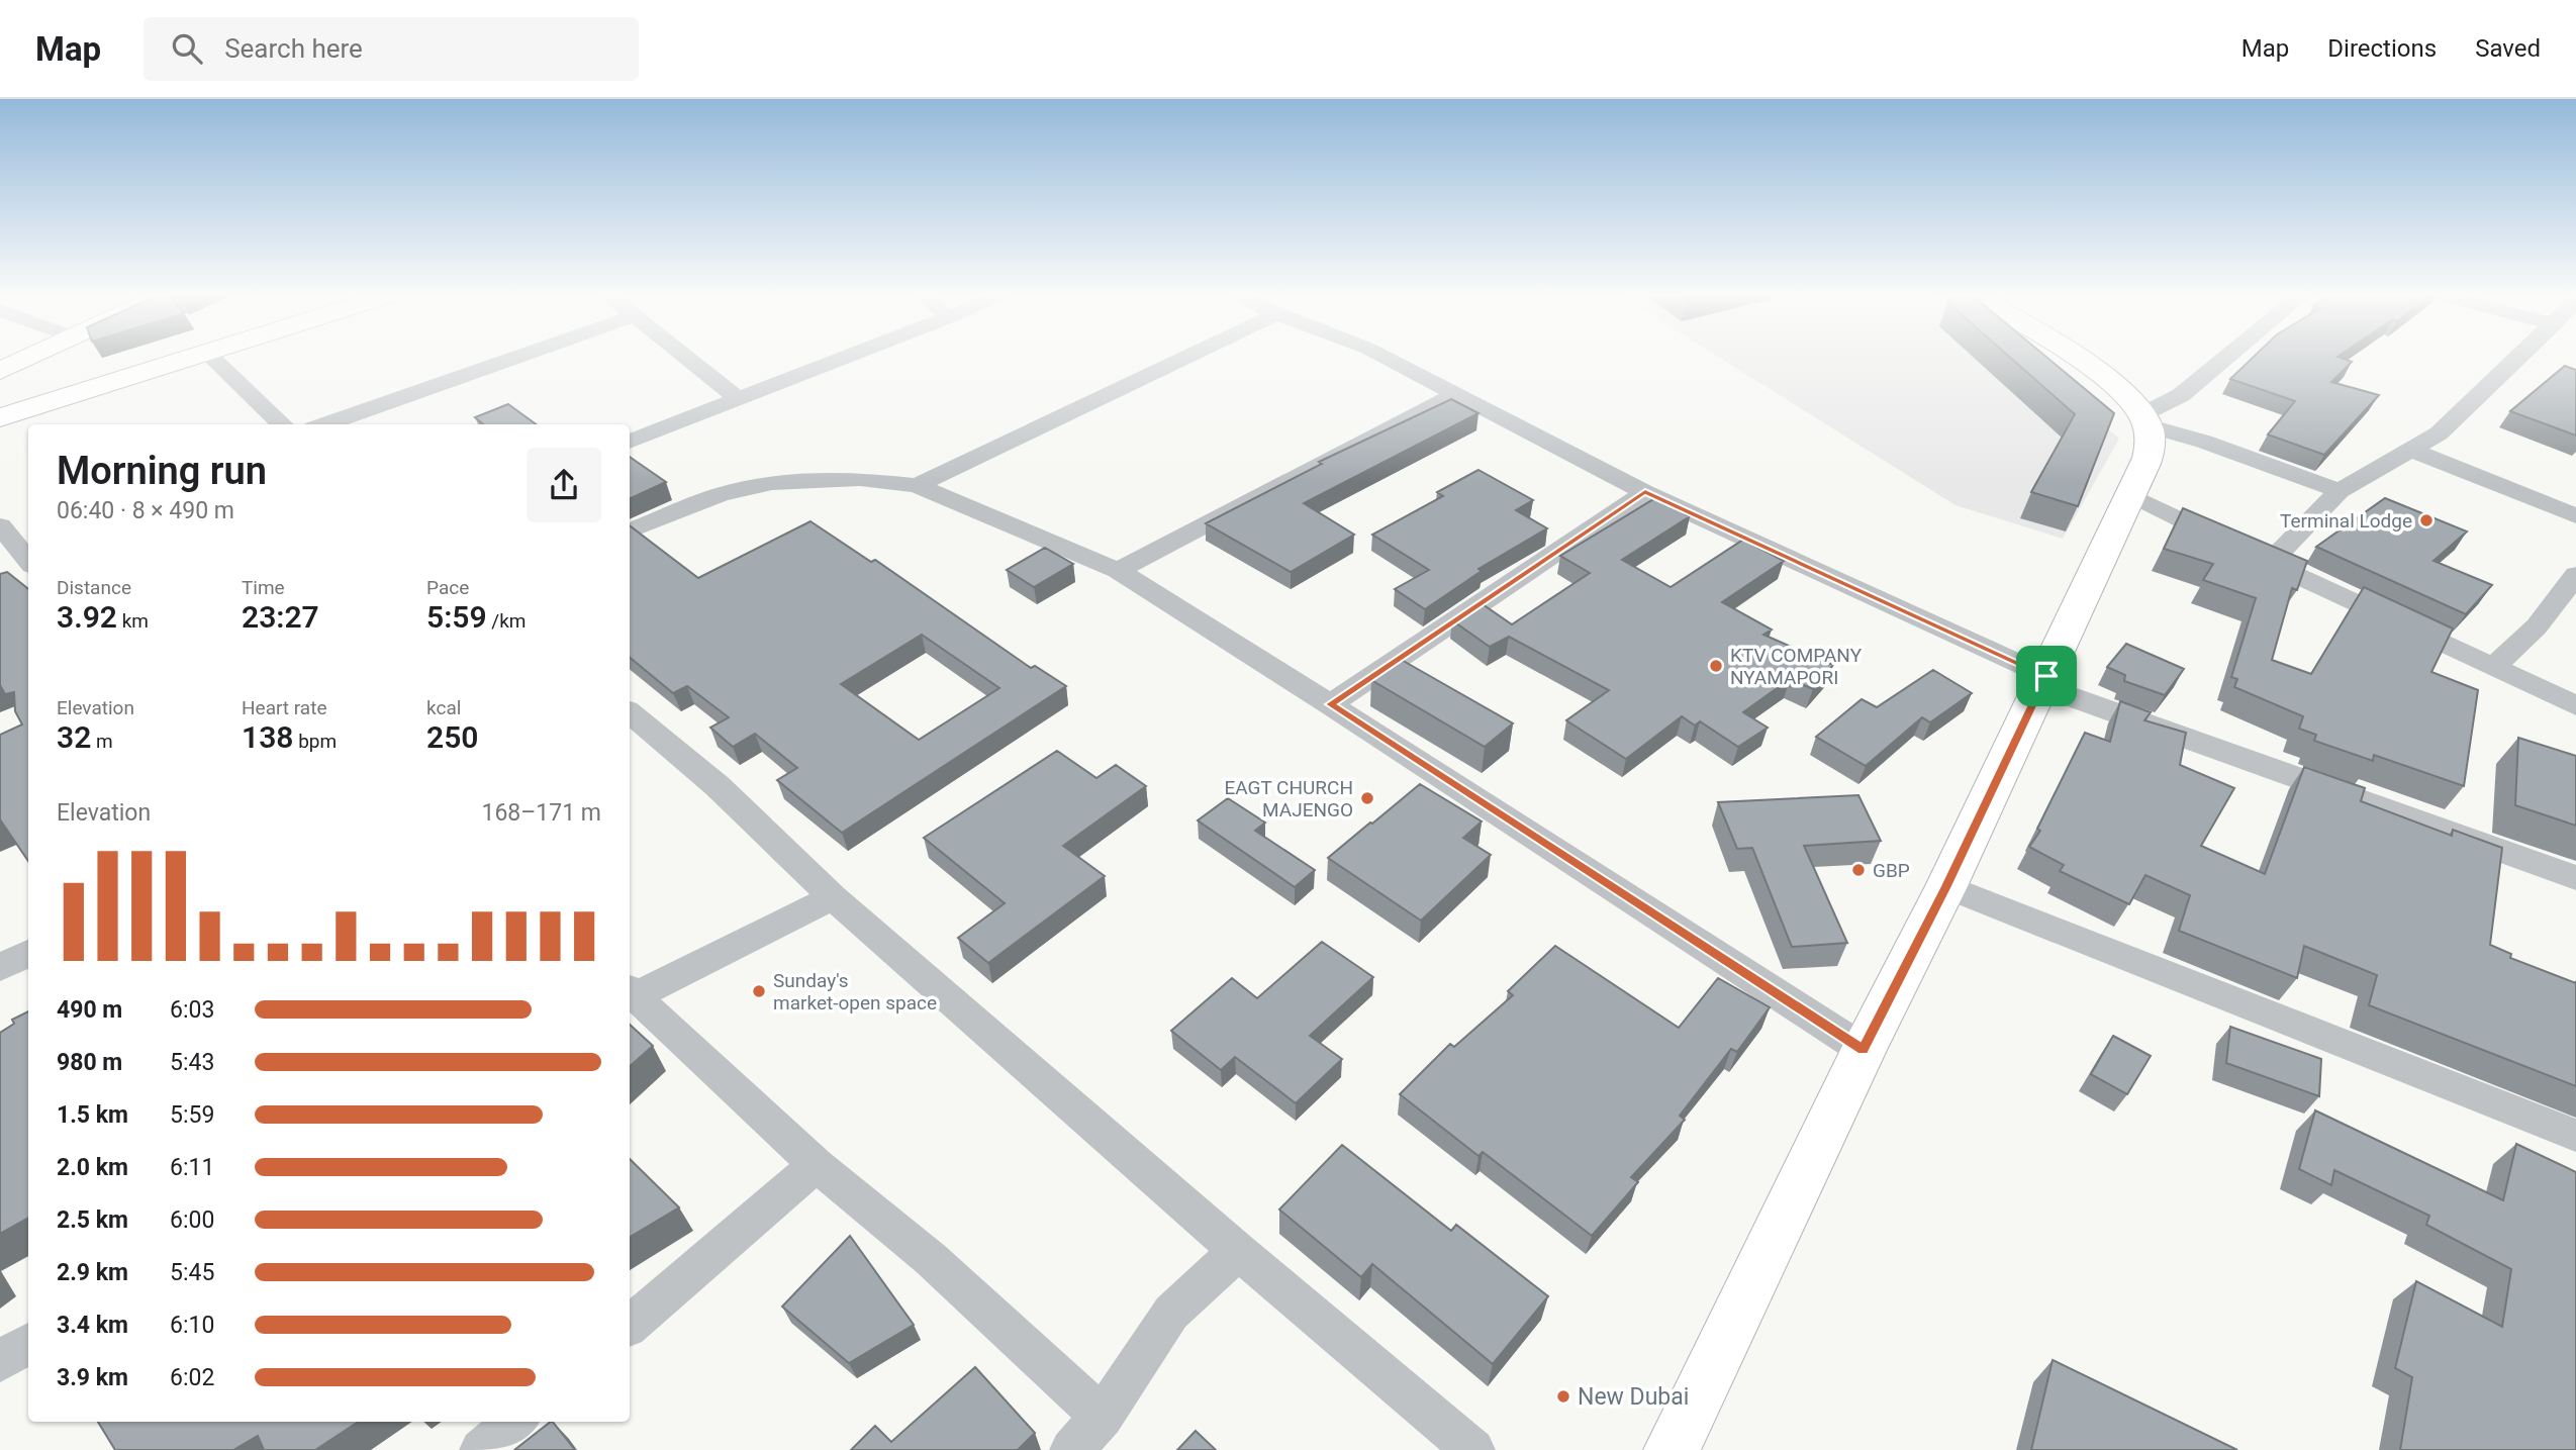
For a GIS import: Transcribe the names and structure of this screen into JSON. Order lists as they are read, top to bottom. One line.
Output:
{"places":["Terminal Lodge","KTV COMPANY NYAMAPORI","EAGT CHURCH MAJENGO","GBP","Sunday's market-open space","New Dubai"],"page":{"header":"Map","search":"Search here","nav":["Map","Directions","Saved"],"heading":["Morning run","06:40 · 8 × 490 m"],"stats":[["Distance","3.92 km"],["Time","23:27"],["Pace","5:59 /km"],["Elevation","32 m"],["Heart rate","138 bpm"],["kcal","250"]],"chart":["Elevation","168–171 m"],"list":[{"name":"490 m","note":"6:03"},{"name":"980 m","note":"5:43"},{"name":"1.5 km","note":"5:59"},{"name":"2.0 km","note":"6:11"},{"name":"2.5 km","note":"6:00"},{"name":"2.9 km","note":"5:45"},{"name":"3.4 km","note":"6:10"},{"name":"3.9 km","note":"6:02"}]}}
